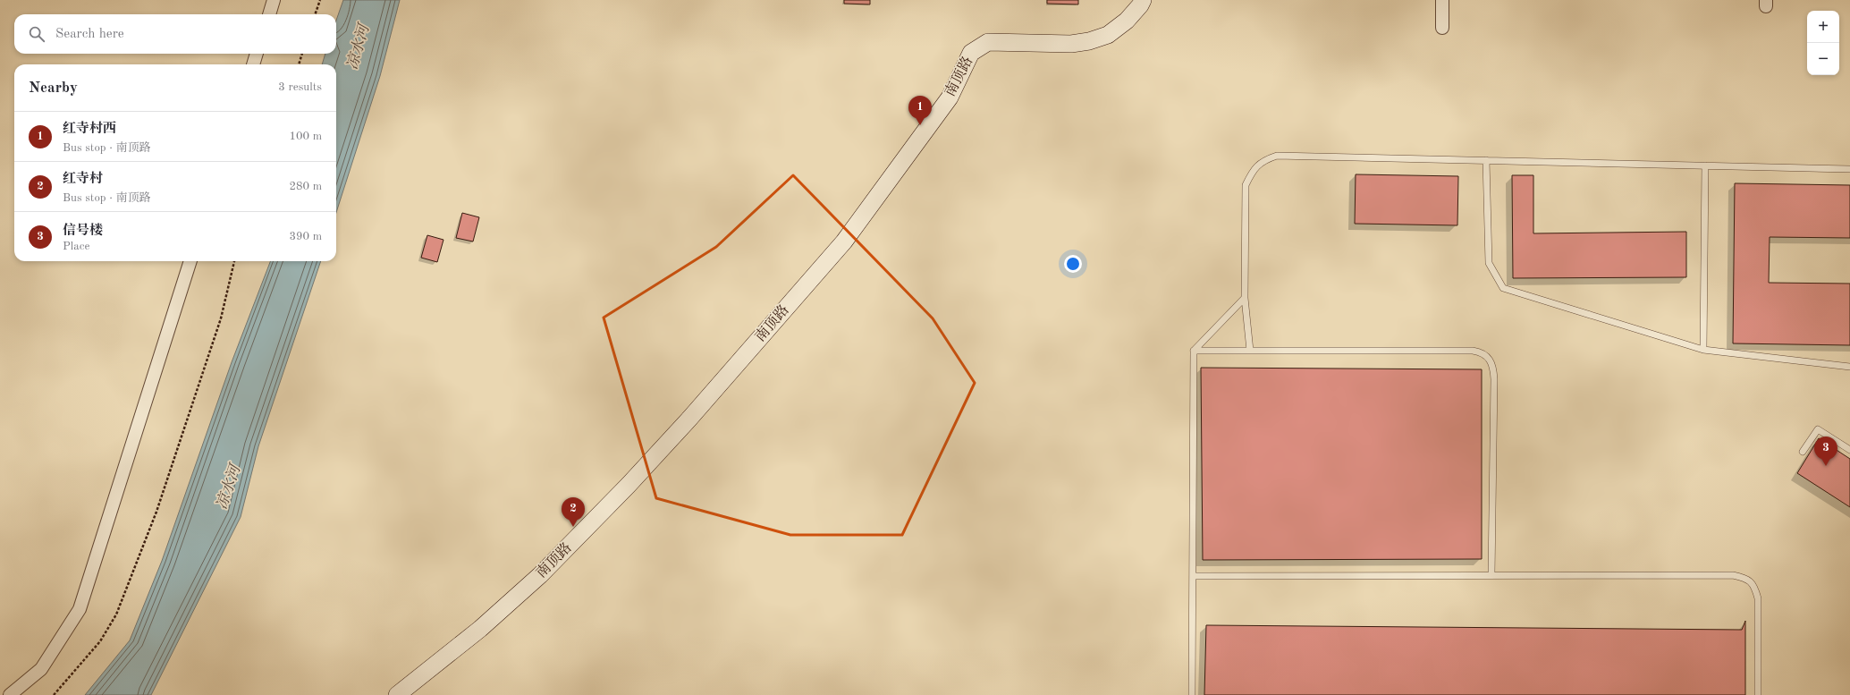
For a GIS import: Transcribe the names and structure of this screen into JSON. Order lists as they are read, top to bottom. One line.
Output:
{"streets":{"street":["南顶路"]},"water":["凉水河"],"page":{"map_buttons":["+","−"],"search":"Search here","heading":["Nearby","3 results"],"pins":["1","3","2"],"list":[{"mark":"1","name":"红寺村西","note":"Bus stop · 南顶路","value":"100 m"},{"mark":"2","name":"红寺村","note":"Bus stop · 南顶路","value":"280 m"},{"mark":"3","name":"信号楼","note":"Place","value":"390 m"}]}}
